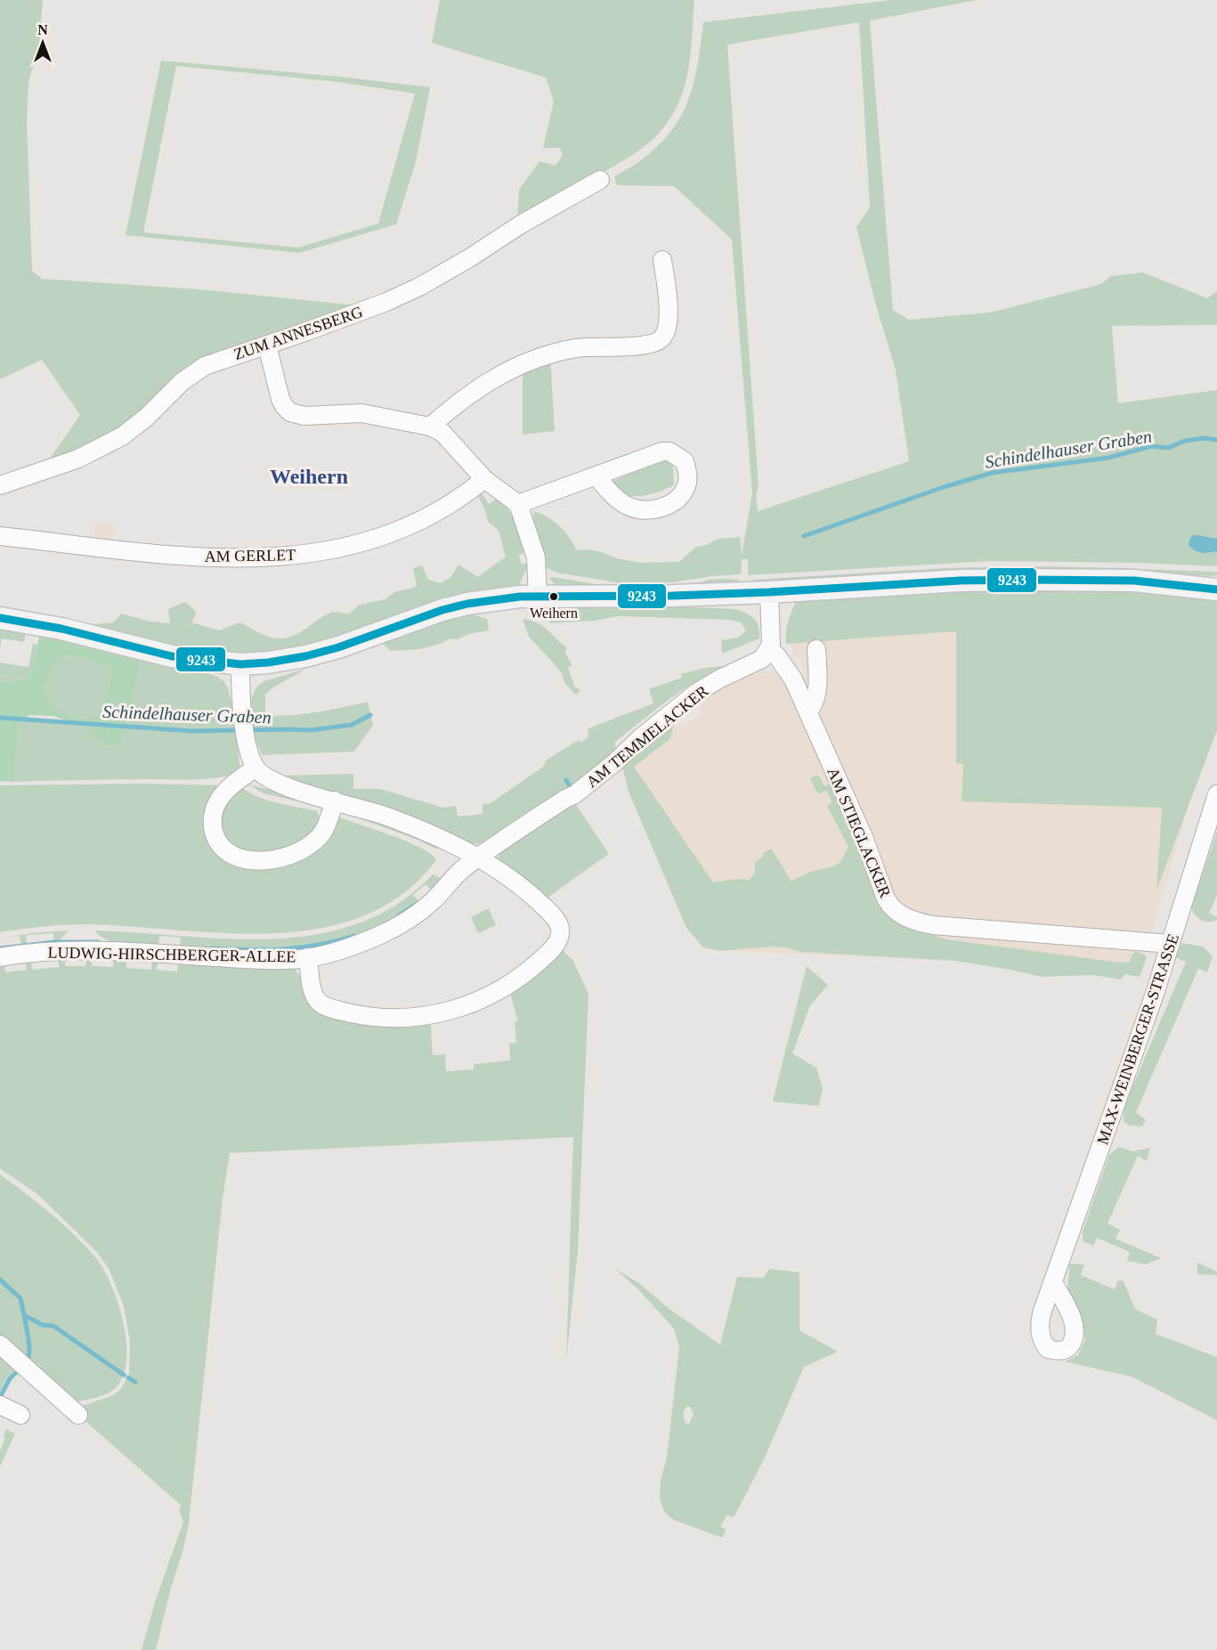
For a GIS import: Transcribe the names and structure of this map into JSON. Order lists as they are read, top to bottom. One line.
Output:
{"streets":{"street":["ZUM ANNESBERG","AM GERLET","AM TEMMELACKER","AM STIEGLACKER","LUDWIG-HIRSCHBERGER-ALLEE","MAX-WEINBERGER-STRASSE"]},"crossings":[["AM TEMMELACKER","AM STIEGLACKER"],["AM TEMMELACKER","LUDWIG-HIRSCHBERGER-ALLEE"],["AM STIEGLACKER","MAX-WEINBERGER-STRASSE"]],"districts":["Weihern"],"water":["Schindelhauser Graben"],"places":["Weihern"],"lines":["transit line 9243"],"north":"top"}
